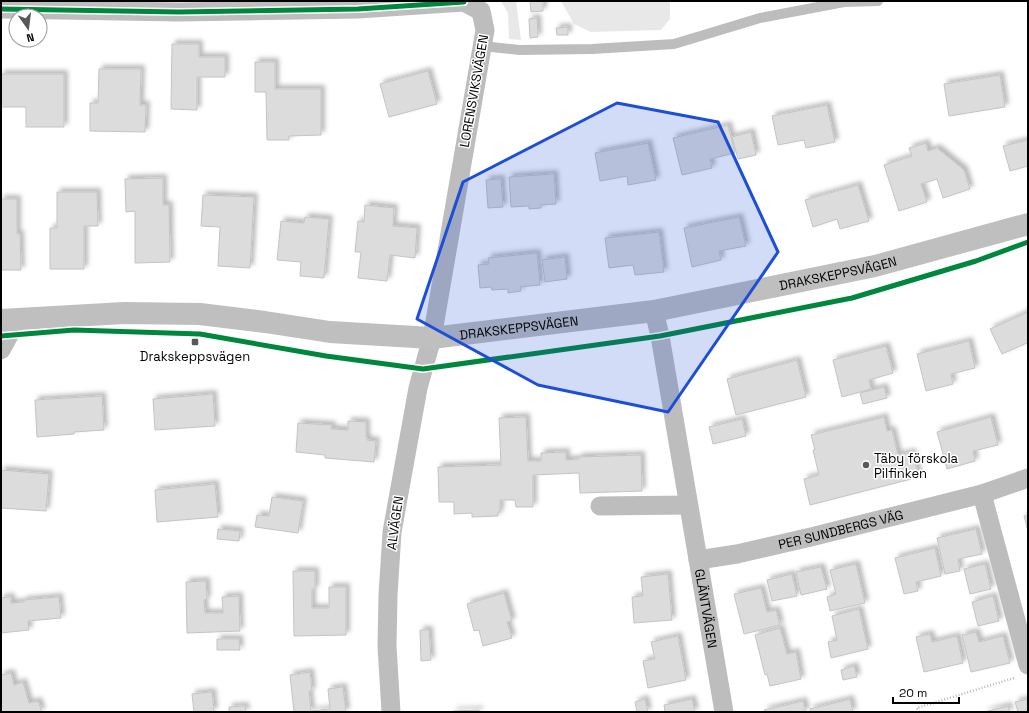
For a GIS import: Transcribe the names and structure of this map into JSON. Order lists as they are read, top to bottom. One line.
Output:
{"streets":{"street":["LORENSVIKSVÄGEN","DRAKSKEPPSVÄGEN","ALVÄGEN","PER SUNDBERGS VÄG","GLÄNTVÄGEN"]},"crossings":[["LORENSVIKSVÄGEN","DRAKSKEPPSVÄGEN"],["LORENSVIKSVÄGEN","ALVÄGEN"],["DRAKSKEPPSVÄGEN","ALVÄGEN"],["DRAKSKEPPSVÄGEN","GLÄNTVÄGEN"],["PER SUNDBERGS VÄG","GLÄNTVÄGEN"]],"places":{"transit":["Drakskeppsvägen"],"other":["Täby förskola Pilfinken"]},"scale_bar":"20 m","north":"bottom"}
